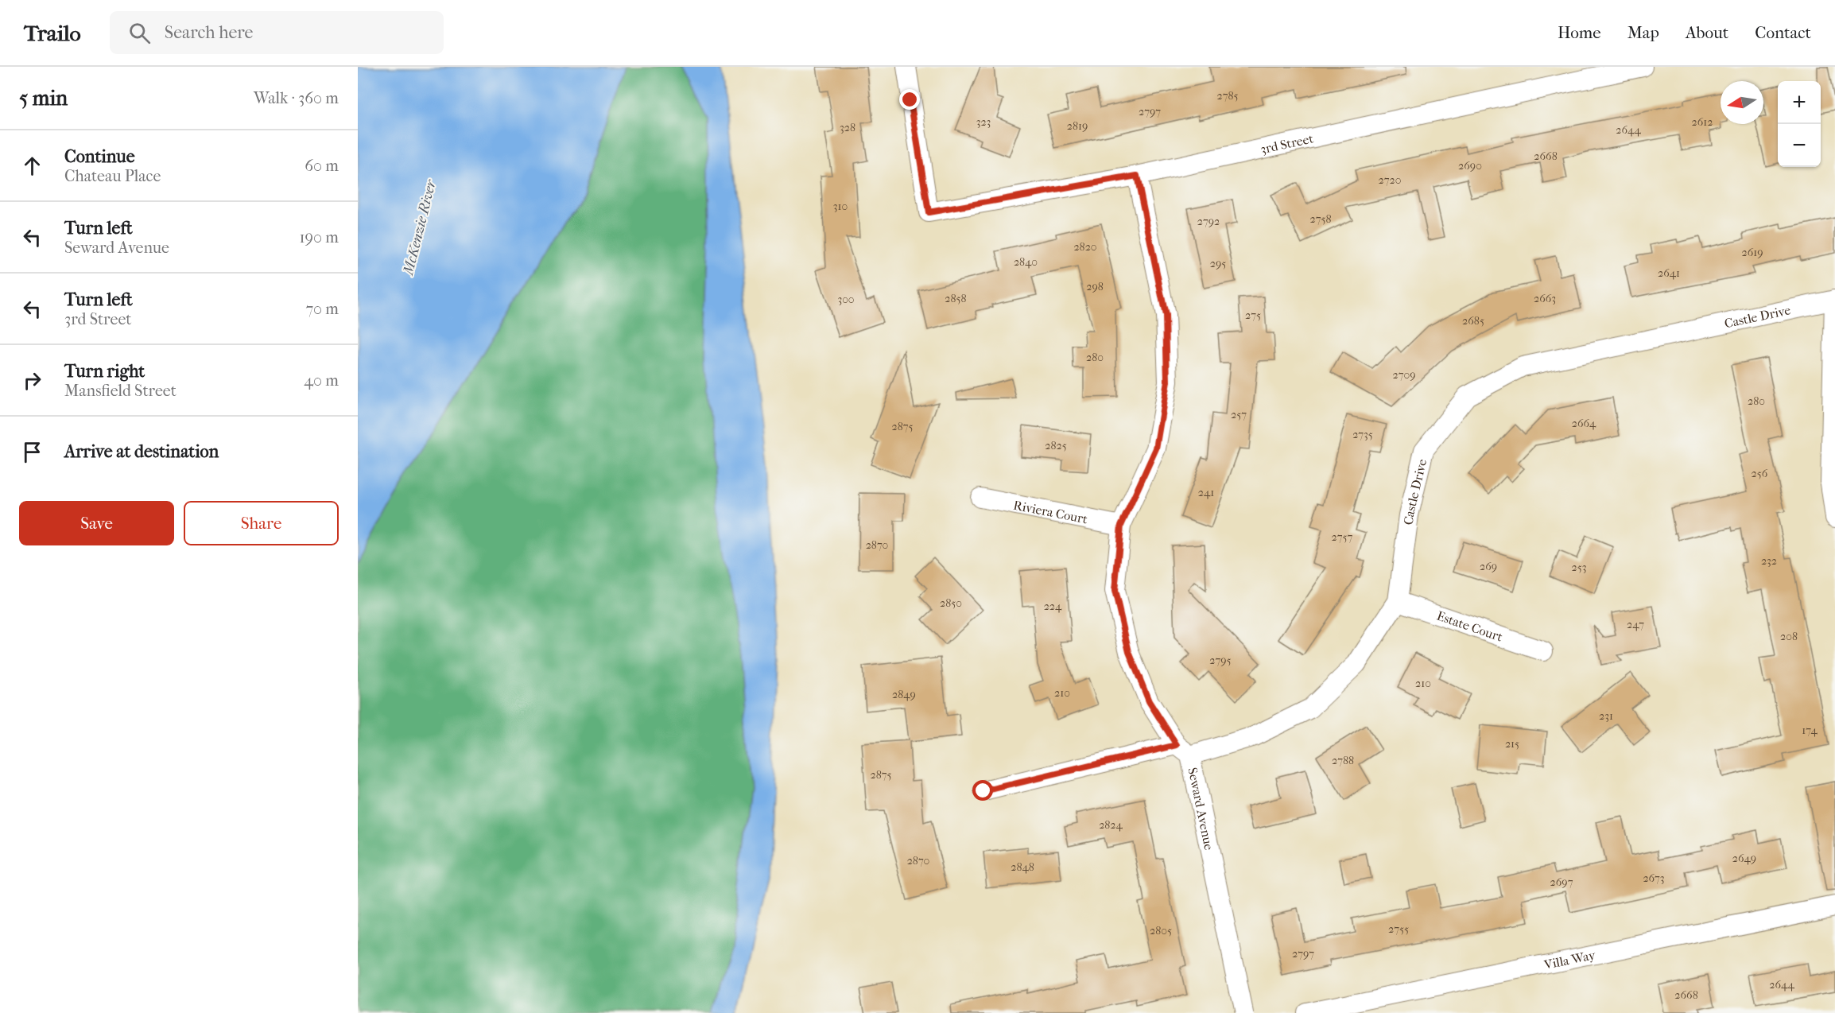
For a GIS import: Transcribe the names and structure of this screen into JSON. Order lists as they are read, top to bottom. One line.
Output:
{"streets":{"street":["3rd Street","Castle Drive","Riviera Court","Estate Court","Seward Avenue","Villa Way"]},"crossings":[["3rd Street","Seward Avenue"],["Castle Drive","Estate Court"],["Castle Drive","Seward Avenue"],["Riviera Court","Seward Avenue"]],"water":["McKenzie River"],"house_numbers":["2785","2797","323","2612","2819","328","2644","2668","2690","2720","310","2758","2792","2820","2619","2840","295","2641","298","2858","2663","300","275","2685","280","2709","280","257","2664","2875","2735","2825","256","241","2757","2870","232","269","253","2850","224","247","208","2795","210","210","2849","231","174","215","2788","2875","2824","2649","2870","2848","2673","2697","2755","2805","2797","2644","2668"],"north":"left","page":{"header":"Trailo","search":"Search here","nav":["Home","Map","About","Contact"],"heading":["5 min","Walk · 360 m"],"map_buttons":["+","−"],"list":[["Continue","Chateau Place","60 m"],["Turn left","Seward Avenue","190 m"],["Turn left","3rd Street","70 m"],["Turn right","Mansfield Street","40 m"],"Arrive at destination"],"buttons":["Save","Share"]}}
